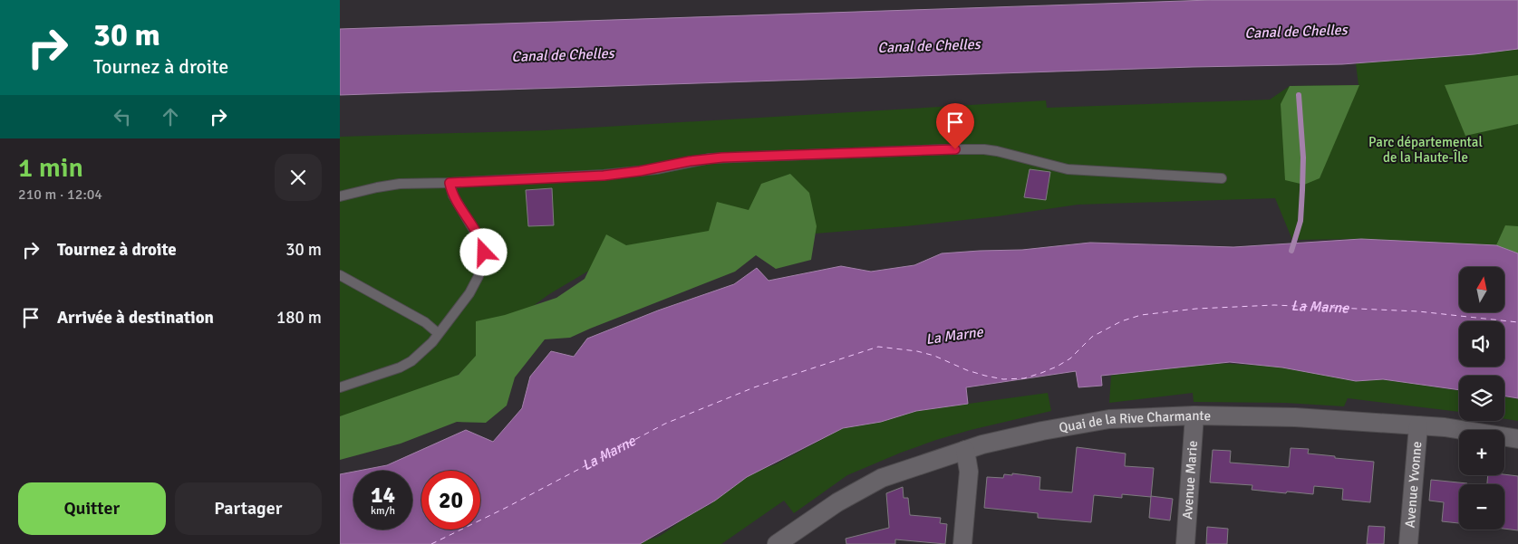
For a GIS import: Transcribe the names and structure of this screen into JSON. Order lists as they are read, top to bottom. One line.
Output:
{"streets":{"street":["Quai de la Rive Charmante","Avenue Marie","Avenue Yvonne"]},"crossings":[["Quai de la Rive Charmante","Avenue Marie"],["Quai de la Rive Charmante","Avenue Yvonne"]],"water":["Canal de Chelles","La Marne"],"parks":["Parc départemental de la Haute-Île"],"north":"top","page":{"turn":["30 m","Tournez à droite"],"heading":["1 min","210 m · 12:04"],"list":[{"name":"Tournez à droite","value":"30 m"},{"name":"Arrivée à destination","value":"180 m"}],"map_buttons":["+","−"],"speed":"14 km/h","limit":"20","buttons":["Quitter","Partager"]}}
